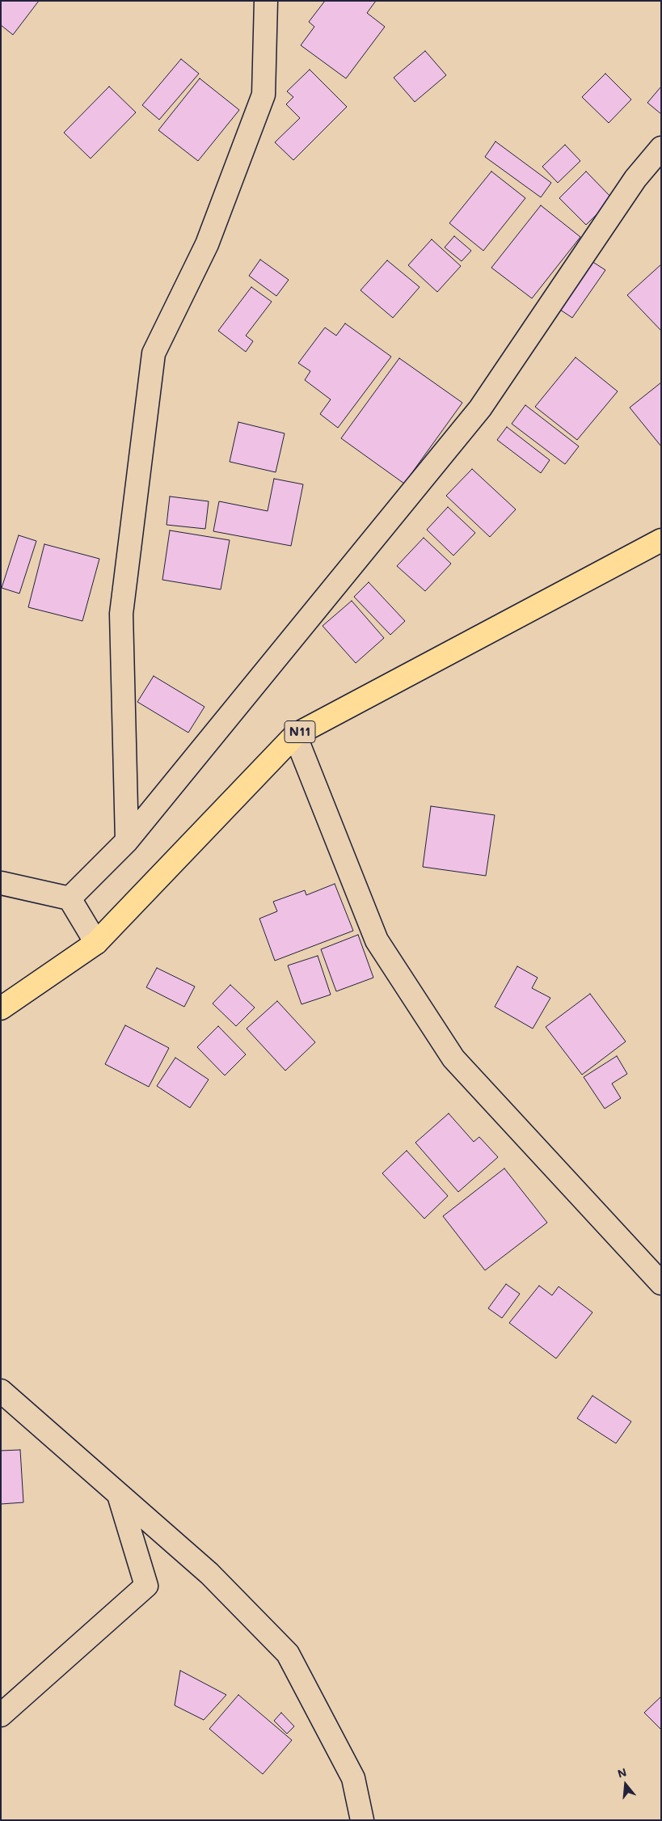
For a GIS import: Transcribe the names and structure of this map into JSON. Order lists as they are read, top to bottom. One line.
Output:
{"streets":{"highway":["N11"]},"north":"top"}
